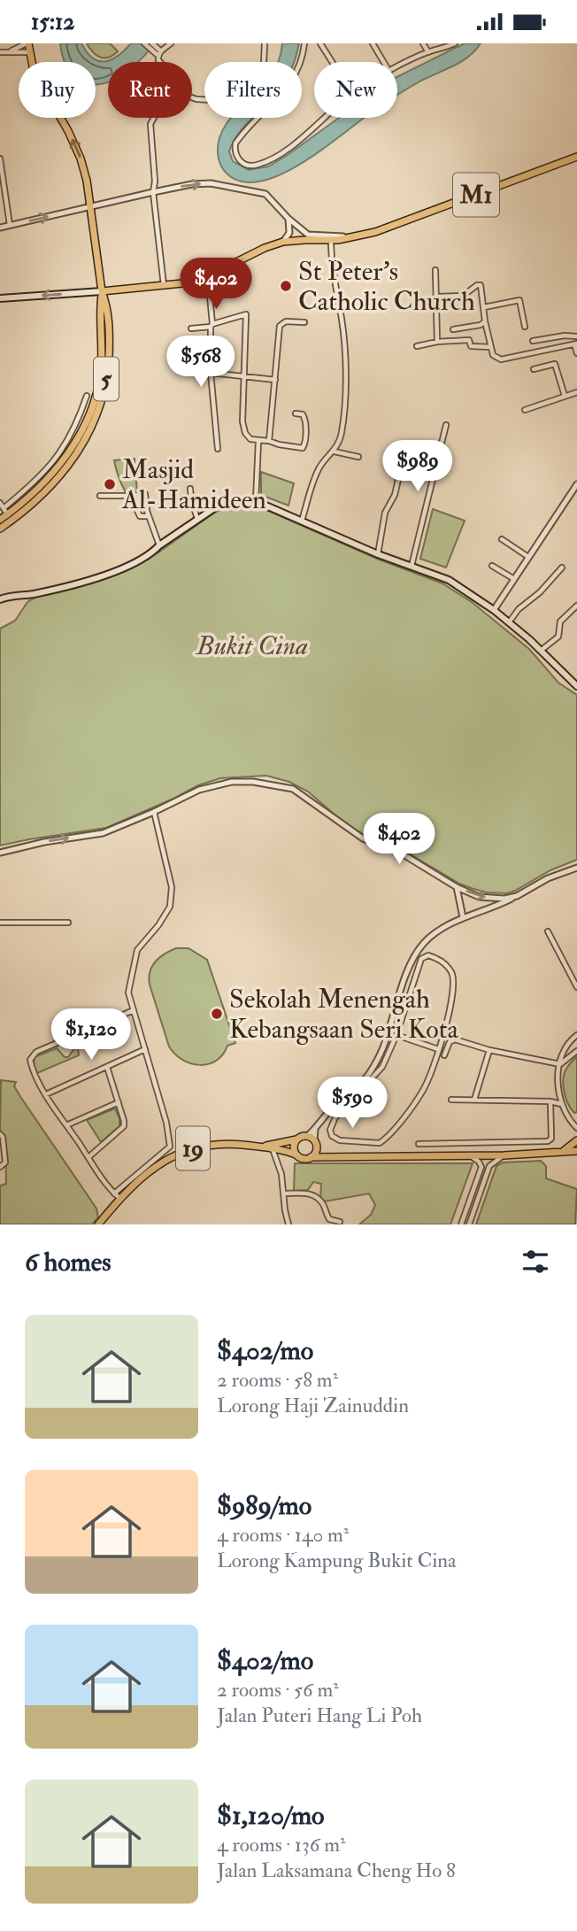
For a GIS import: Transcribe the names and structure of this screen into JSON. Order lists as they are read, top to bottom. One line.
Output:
{"streets":{"main road":["M1","5","19"]},"parks":["Bukit Cina"],"places":["St Peter's Catholic Church","Masjid Al-Hamideen","Sekolah Menengah Kebangsaan Seri Kota"],"page":{"status":"15:12","chip":["Buy","Rent","Filters","New"],"price":["$402","$568","$989","$402","$1,120","$590"],"heading":"6 homes","list":[{"name":"$402/mo","note":"2 rooms · 58 m² · Lorong Haji Zainuddin"},{"name":"$989/mo","note":"4 rooms · 140 m² · Lorong Kampung Bukit Cina"},{"name":"$402/mo","note":"2 rooms · 56 m² · Jalan Puteri Hang Li Poh"},{"name":"$1,120/mo","note":"4 rooms · 136 m² · Jalan Laksamana Cheng Ho 8"}]}}
